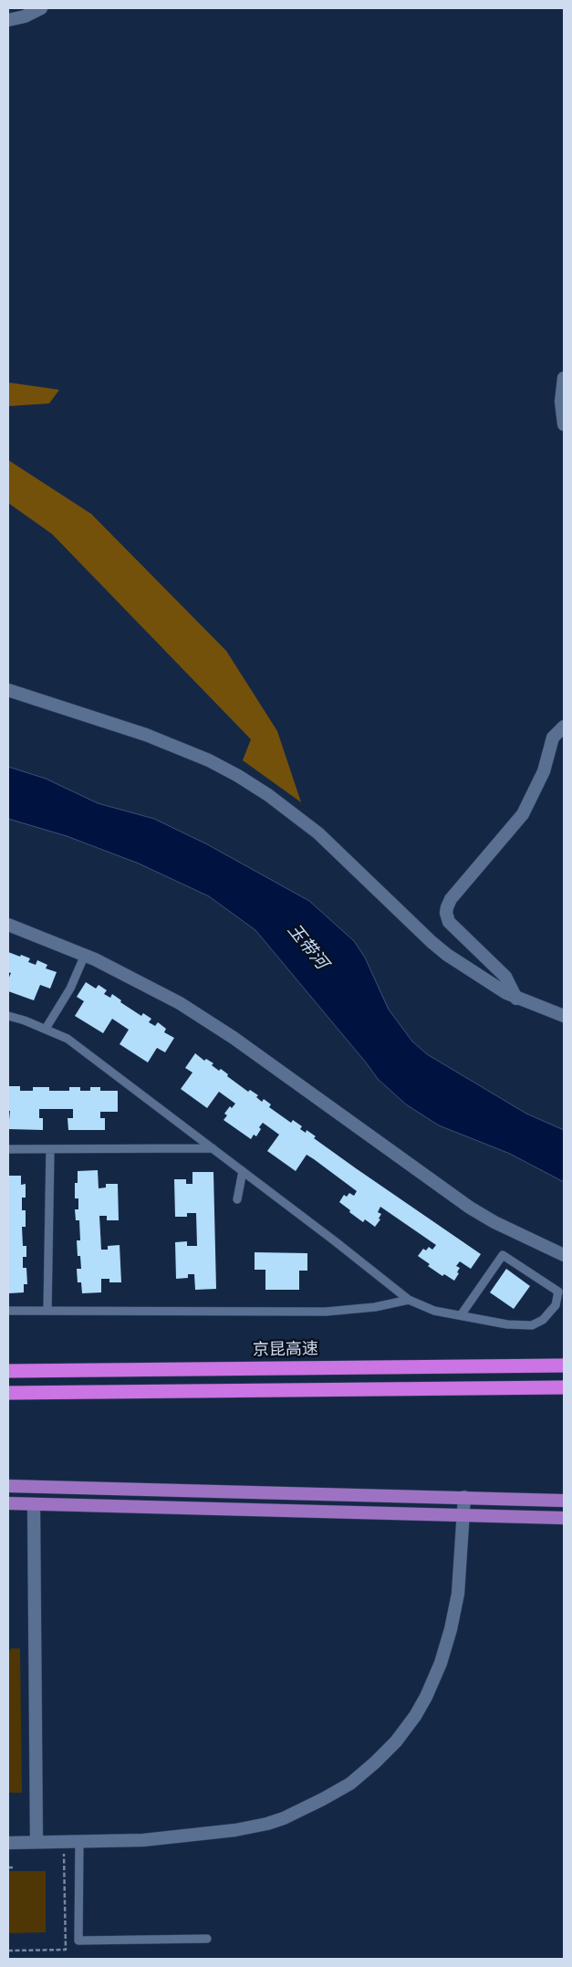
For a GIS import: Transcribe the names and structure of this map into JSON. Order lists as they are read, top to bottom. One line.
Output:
{"streets":{"highway":["京昆高速"]},"water":["玉带河"]}
